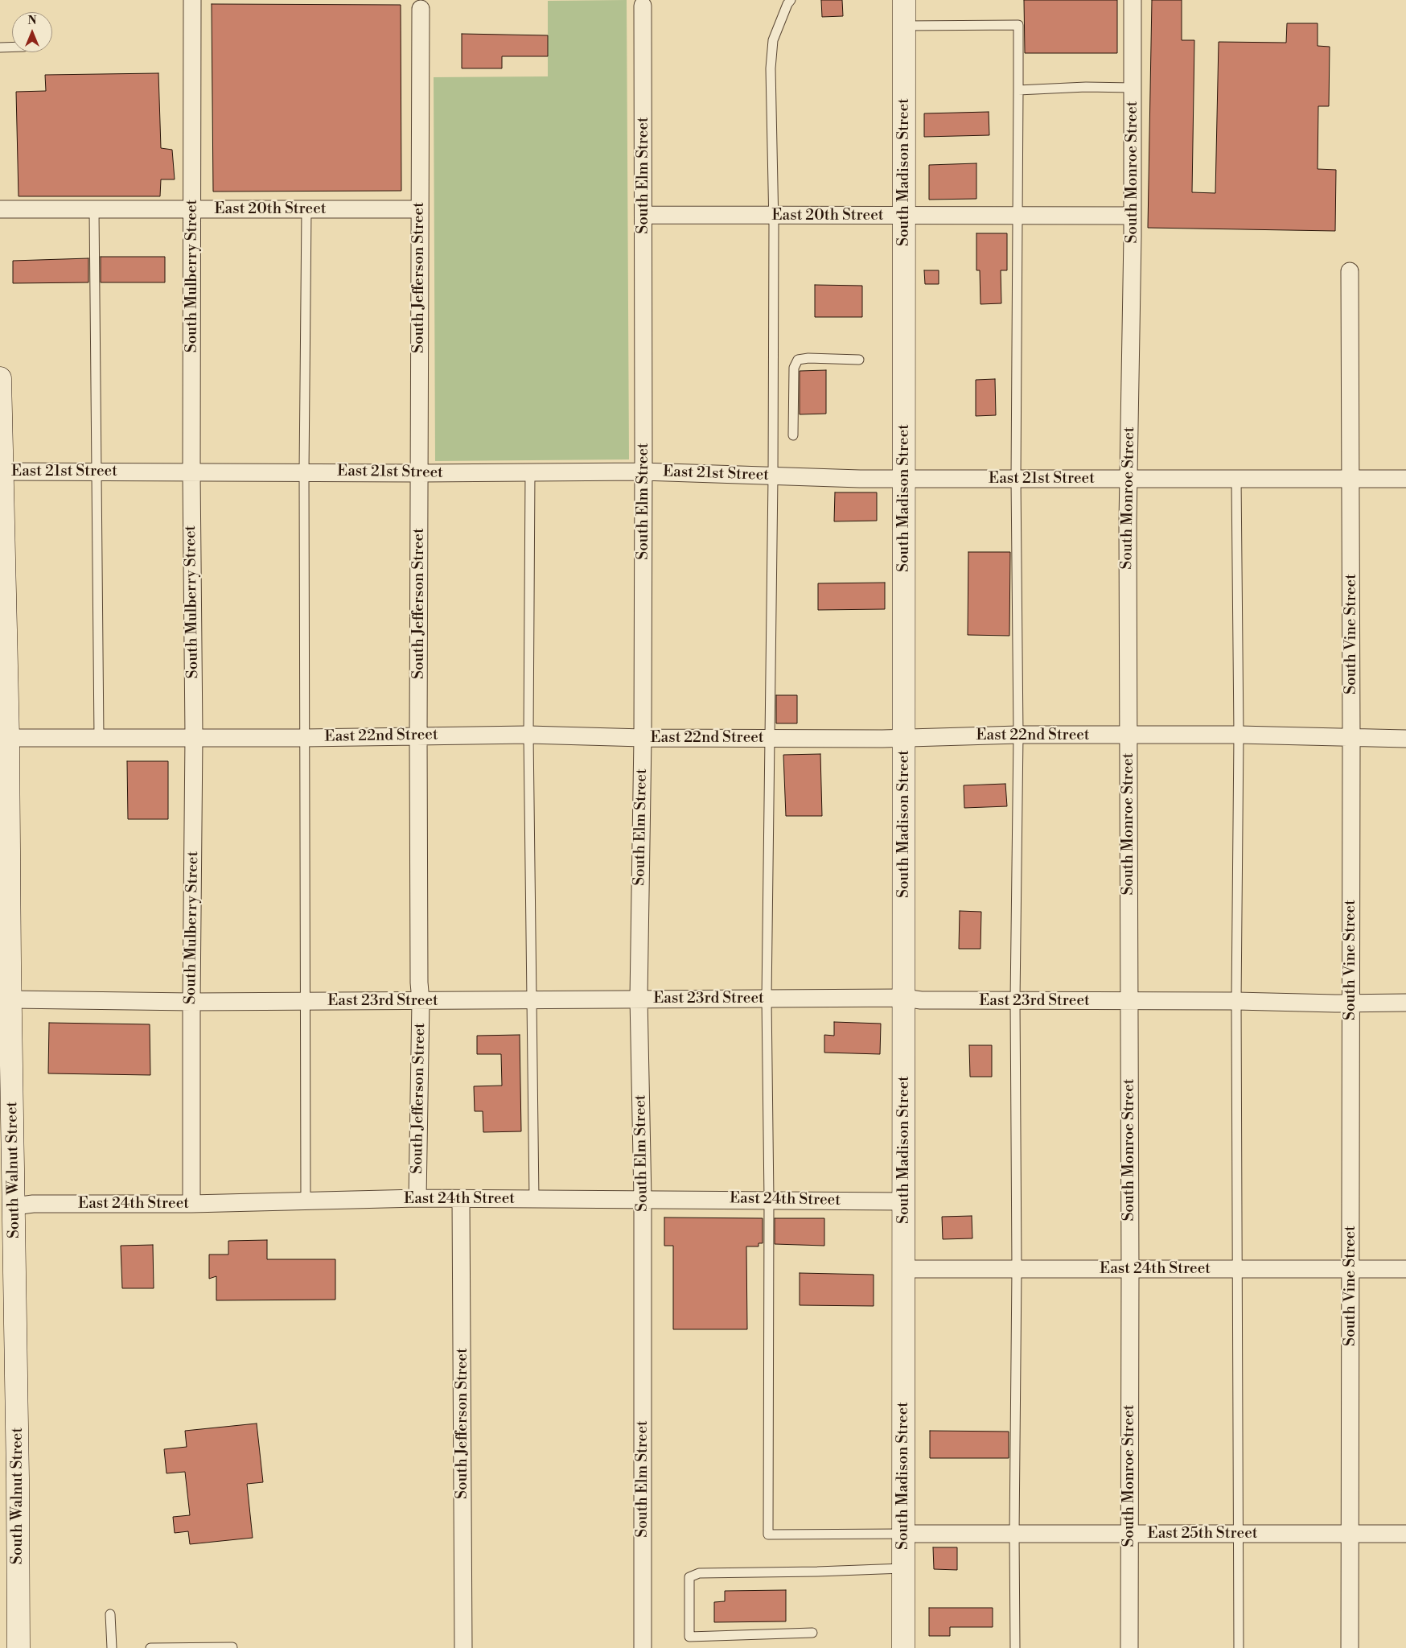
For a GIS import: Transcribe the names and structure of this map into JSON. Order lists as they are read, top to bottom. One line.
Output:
{"streets":{"main road":["South Madison Street","South Walnut Street"],"street":["South Monroe Street","South Elm Street","East 20th Street","South Mulberry Street","South Jefferson Street","East 21st Street","South Vine Street","East 22nd Street","East 23rd Street","East 24th Street","East 25th Street"]},"crossings":[["South Madison Street","East 20th Street"],["South Madison Street","East 21st Street"],["South Madison Street","East 22nd Street"],["South Madison Street","East 23rd Street"],["South Madison Street","East 24th Street"],["South Madison Street","East 25th Street"],["South Monroe Street","East 20th Street"],["South Monroe Street","East 21st Street"],["South Monroe Street","East 22nd Street"],["South Monroe Street","East 23rd Street"],["South Monroe Street","East 24th Street"],["South Monroe Street","East 25th Street"],["South Elm Street","East 20th Street"],["South Elm Street","East 21st Street"],["South Elm Street","East 22nd Street"],["South Elm Street","East 23rd Street"],["South Elm Street","East 24th Street"],["East 20th Street","South Mulberry Street"],["East 20th Street","South Jefferson Street"],["South Mulberry Street","East 21st Street"],["South Mulberry Street","East 22nd Street"],["South Mulberry Street","East 23rd Street"],["South Mulberry Street","East 24th Street"],["South Jefferson Street","East 21st Street"],["South Jefferson Street","East 22nd Street"],["South Jefferson Street","East 23rd Street"],["South Jefferson Street","East 24th Street"],["East 21st Street","South Vine Street"],["East 21st Street","South Walnut Street"],["South Vine Street","East 22nd Street"],["South Vine Street","East 23rd Street"],["South Vine Street","East 24th Street"],["South Vine Street","East 25th Street"],["East 22nd Street","South Walnut Street"],["East 23rd Street","South Walnut Street"],["South Walnut Street","East 24th Street"]],"north":"top"}
